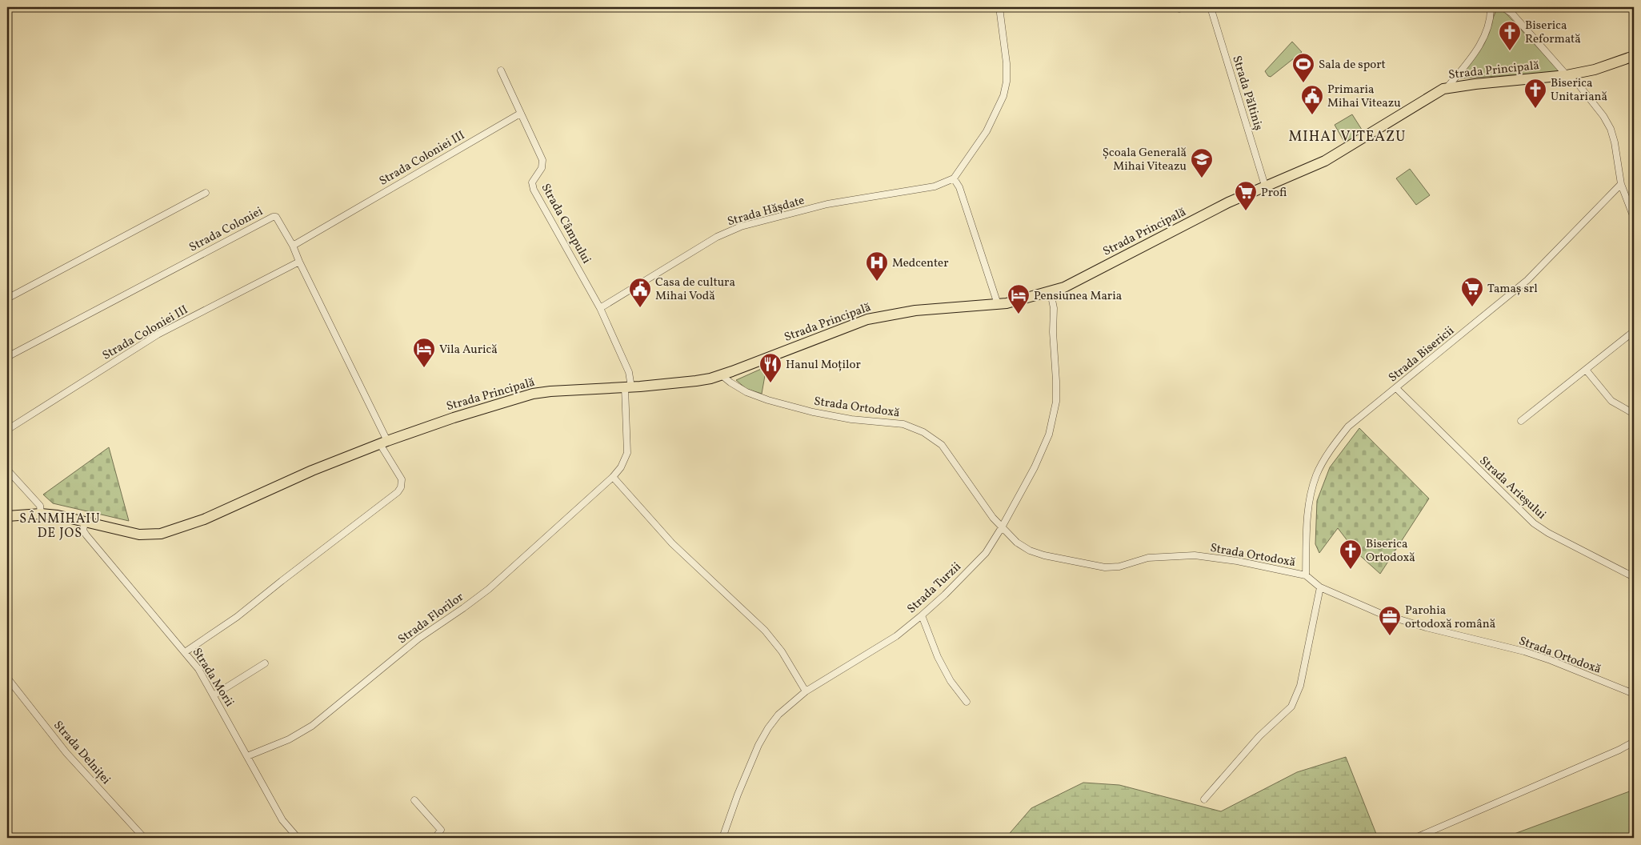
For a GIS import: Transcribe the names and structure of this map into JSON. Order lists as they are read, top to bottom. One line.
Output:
{"streets":{"main road":["Strada Principală"],"street":["Strada Păltiniș","Strada Coloniei III","Strada Hășdate","Strada Câmpului","Strada Coloniei","Strada Bisericii","Strada Ortodoxă","Strada Arieșului","Strada Turzii","Strada Florilor","Strada Morii","Strada Delniței"]},"crossings":[["Strada Principală","Strada Păltiniș"],["Strada Principală","Strada Câmpului"],["Strada Principală","Strada Coloniei"],["Strada Principală","Strada Ortodoxă"],["Strada Principală","Strada Turzii"],["Strada Principală","Strada Florilor"],["Strada Principală","Strada Morii"],["Strada Coloniei III","Strada Câmpului"],["Strada Coloniei III","Strada Coloniei"],["Strada Hășdate","Strada Câmpului"],["Strada Câmpului","Strada Florilor"],["Strada Coloniei","Strada Morii"],["Strada Bisericii","Strada Ortodoxă"],["Strada Bisericii","Strada Arieșului"],["Strada Ortodoxă","Strada Turzii"],["Strada Florilor","Strada Morii"]],"districts":["MIHAI VITEAZU","SÂNMIHAIU DE JOS"],"places":{"church":["Biserica Reformată","Biserica Unitariană","Biserica Ortodoxă"],"sports":["Sala de sport"],"public building":["Primaria Mihai Viteazu","Casa de cultura Mihai Vodă"],"school or university":["Școala Generală Mihai Viteazu"],"supermarket":["Profi","Tamaș srl"],"hospital":["Medcenter"],"hotel":["Pensiunea Maria","Vila Aurică"],"restaurant":["Hanul Moților"],"office":["Parohia ortodoxă română"]}}
